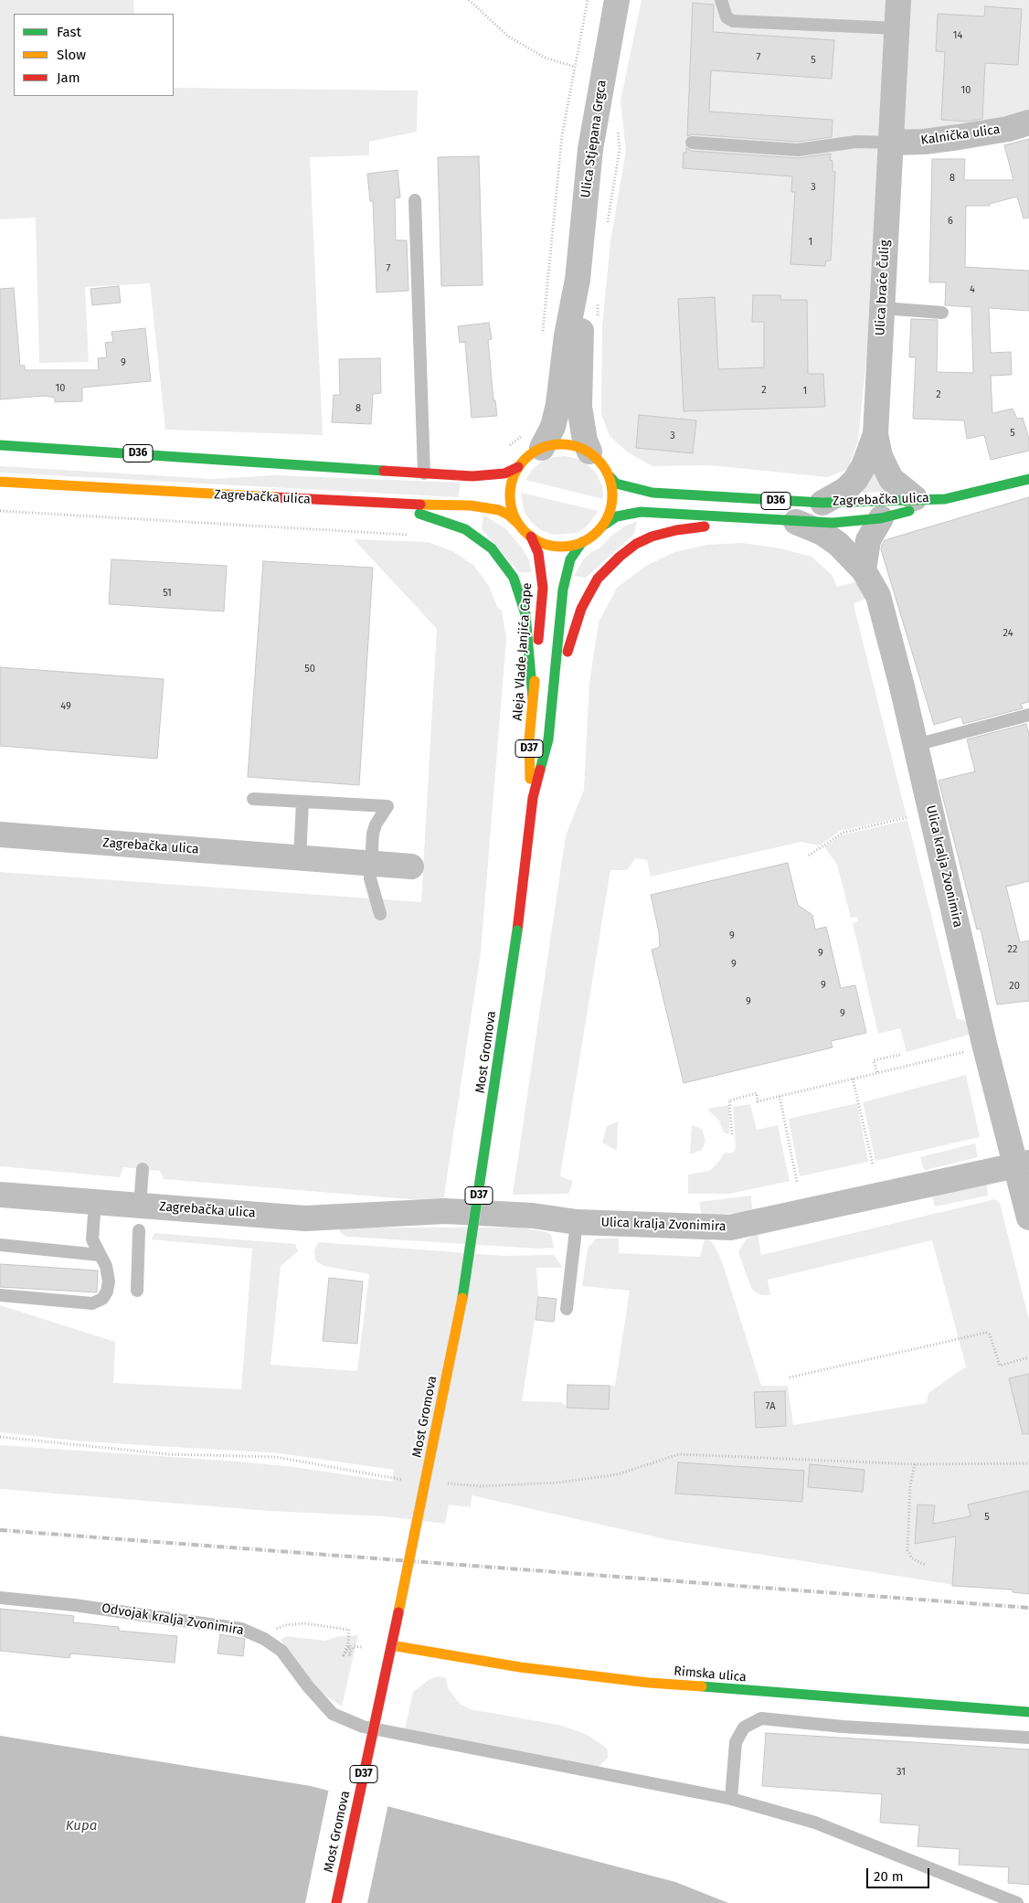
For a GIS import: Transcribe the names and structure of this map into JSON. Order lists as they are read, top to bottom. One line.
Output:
{"streets":{"main road":["D36","Zagrebačka ulica","Aleja Vlade Janjića Cape","D37","Most Gromova","Rimska ulica"],"street":["Kalnička ulica","Ulica Stjepana Grgca","Ulica braće Čulig","Ulica kralja Zvonimira"],"lane":["Odvojak kralja Zvonimira"]},"crossings":[["Kalnička ulica","Ulica braće Čulig"],["Ulica Stjepana Grgca","D36"],["Ulica Stjepana Grgca","Zagrebačka ulica"],["Ulica Stjepana Grgca","Aleja Vlade Janjića Cape"],["Ulica braće Čulig","Zagrebačka ulica"],["D36","Zagrebačka ulica"],["D36","Aleja Vlade Janjića Cape"],["Zagrebačka ulica","Aleja Vlade Janjića Cape"],["Zagrebačka ulica","Ulica kralja Zvonimira"],["Aleja Vlade Janjića Cape","Most Gromova"],["Most Gromova","Rimska ulica"]],"water":["Kupa"],"house_numbers":["14","7","5","10","8","3","6","1","7","4","9","10","2","1","2","8","5","3","51","24","50","49","9","22","9","9","9","20","9","9","7A","5","31"],"legend":["Fast","Slow","Jam"],"scale_bar":"20 m"}
